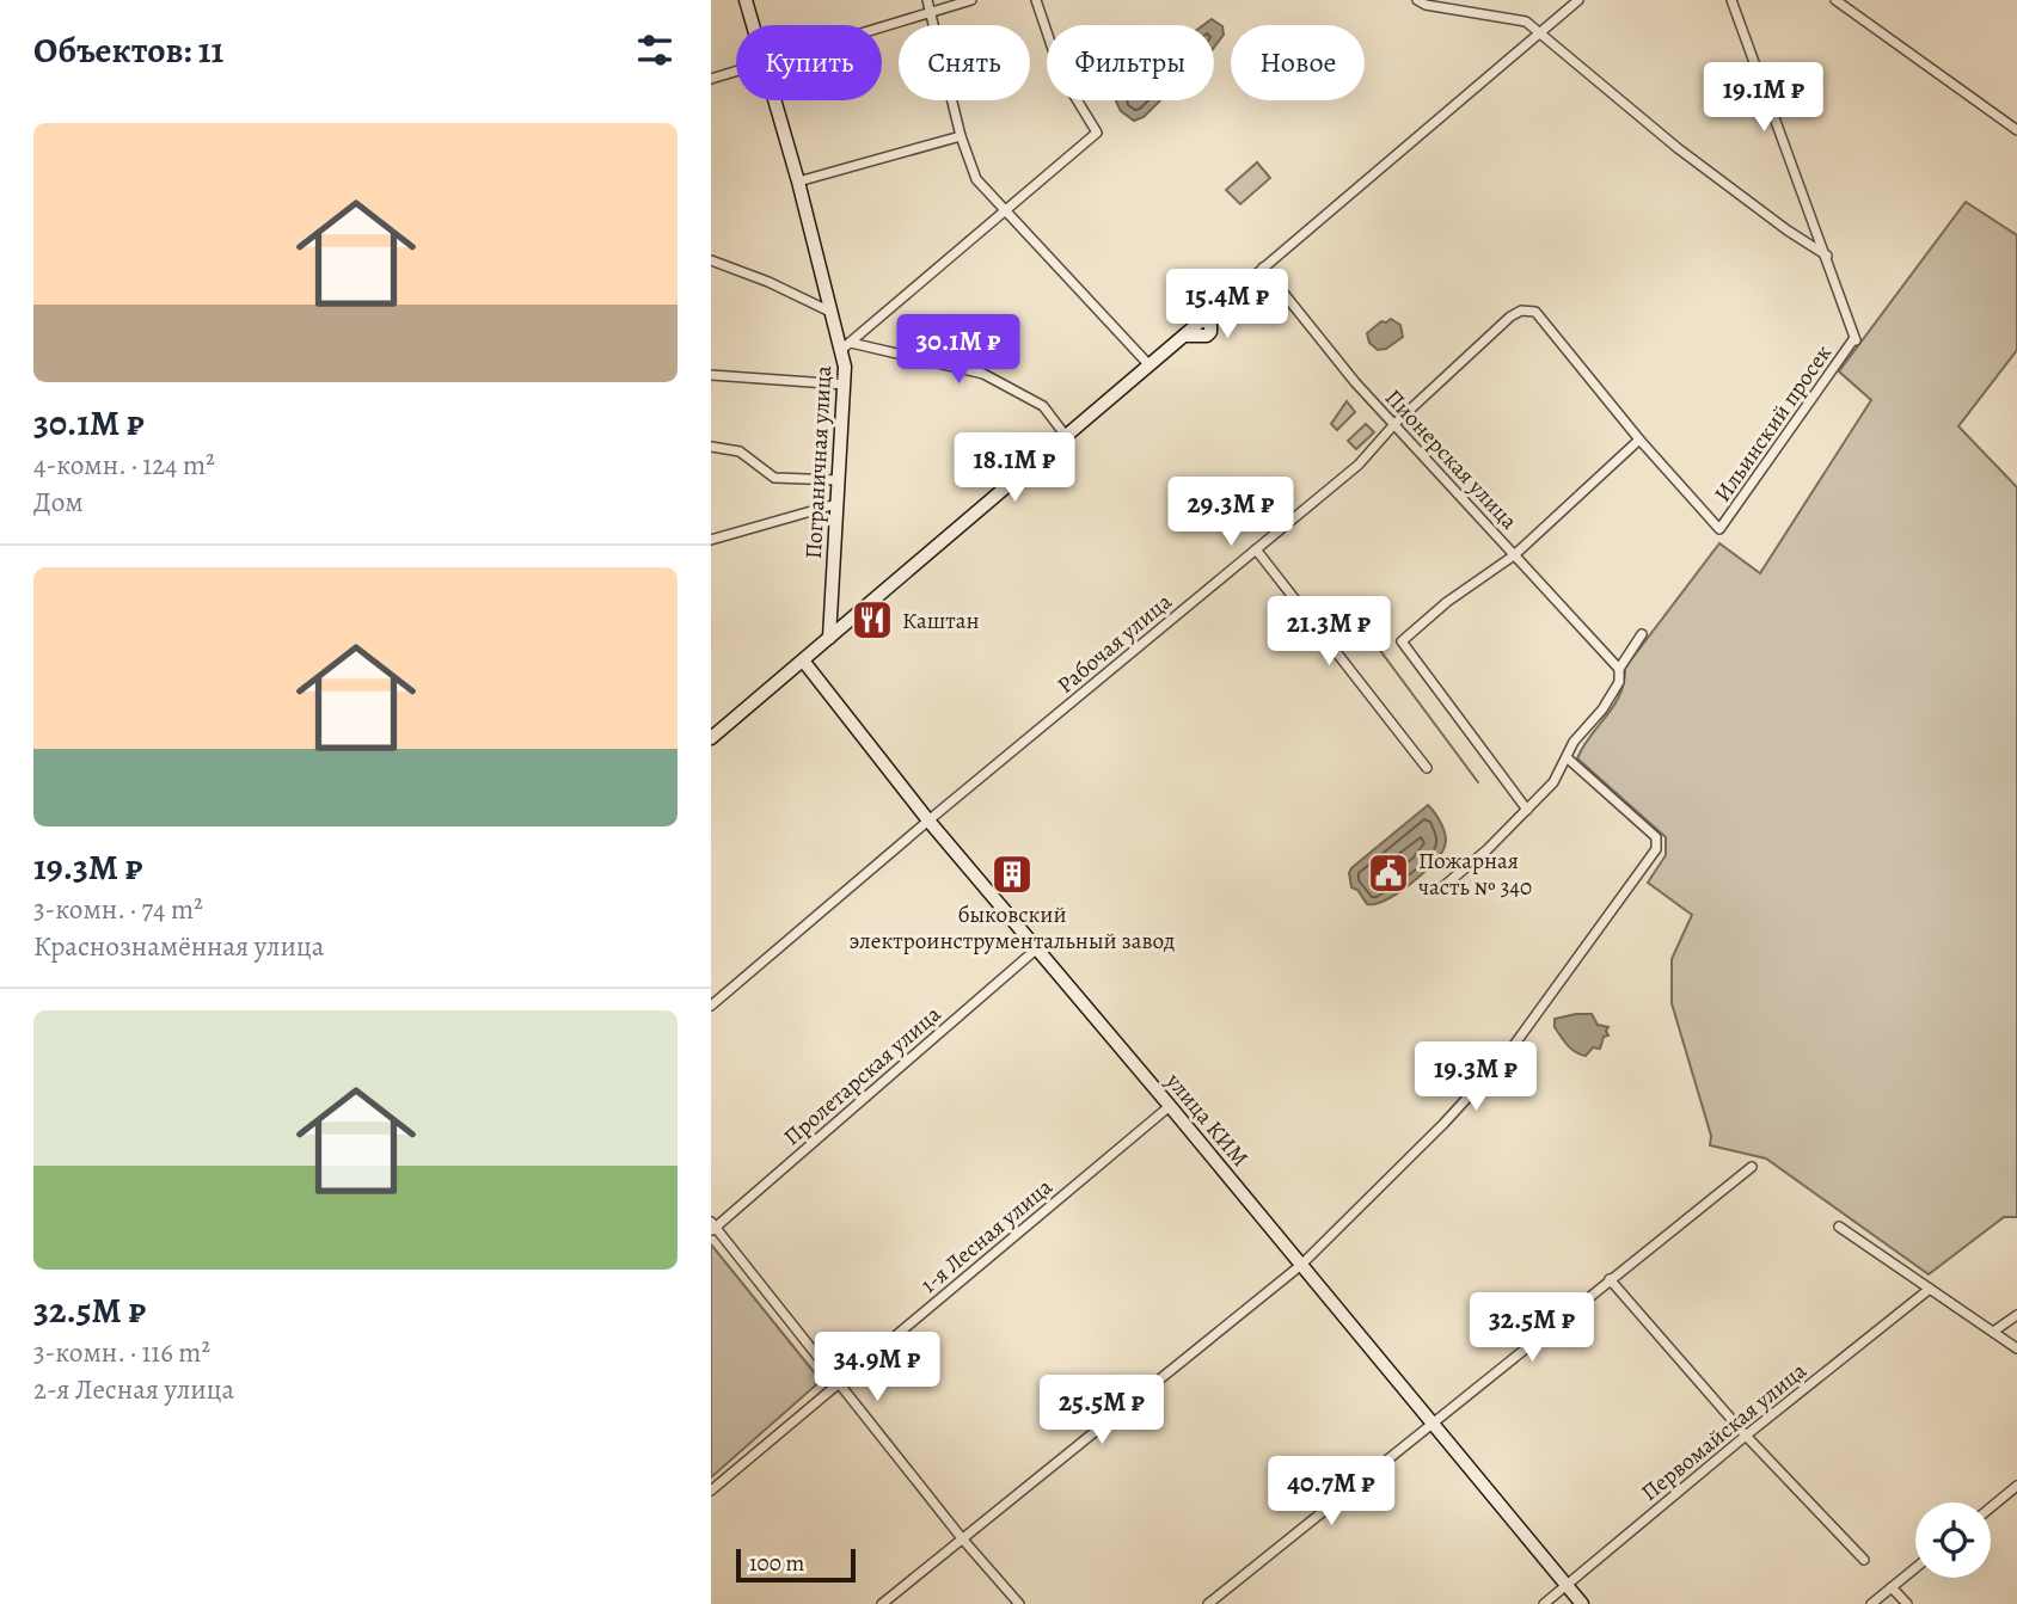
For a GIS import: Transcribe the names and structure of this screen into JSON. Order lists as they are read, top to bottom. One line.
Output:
{"streets":{"main road":["Пограничная улица","улица КИМ"],"street":["Ильинский просек","Пионерская улица","Рабочая улица","Пролетарская улица","1-я Лесная улица","Первомайская улица"]},"crossings":[["Ильинский просек","Рабочая улица"],["Пионерская улица","Рабочая улица"],["Рабочая улица","улица КИМ"],["Пролетарская улица","улица КИМ"],["улица КИМ","1-я Лесная улица"],["улица КИМ","Первомайская улица"]],"places":{"restaurant":["Каштан"],"public building":["Пожарная часть № 340"],"building":["быковский электроинструментальный завод"]},"scale_bar":"100 m","page":{"heading":"Объектов: 11","chip":["Купить","Снять","Фильтры","Новое"],"price":["19.1M ₽","15.4M ₽","30.1M ₽","18.1M ₽","29.3M ₽","21.3M ₽","19.3M ₽","32.5M ₽","34.9M ₽","25.5M ₽","40.7M ₽"],"list":[{"name":"30.1M ₽","note":"4-комн. · 124 m² · Дом"},{"name":"19.3M ₽","note":"3-комн. · 74 m² · Краснознамённая улица"},{"name":"32.5M ₽","note":"3-комн. · 116 m² · 2-я Лесная улица"}],"scale":"100 m"}}
